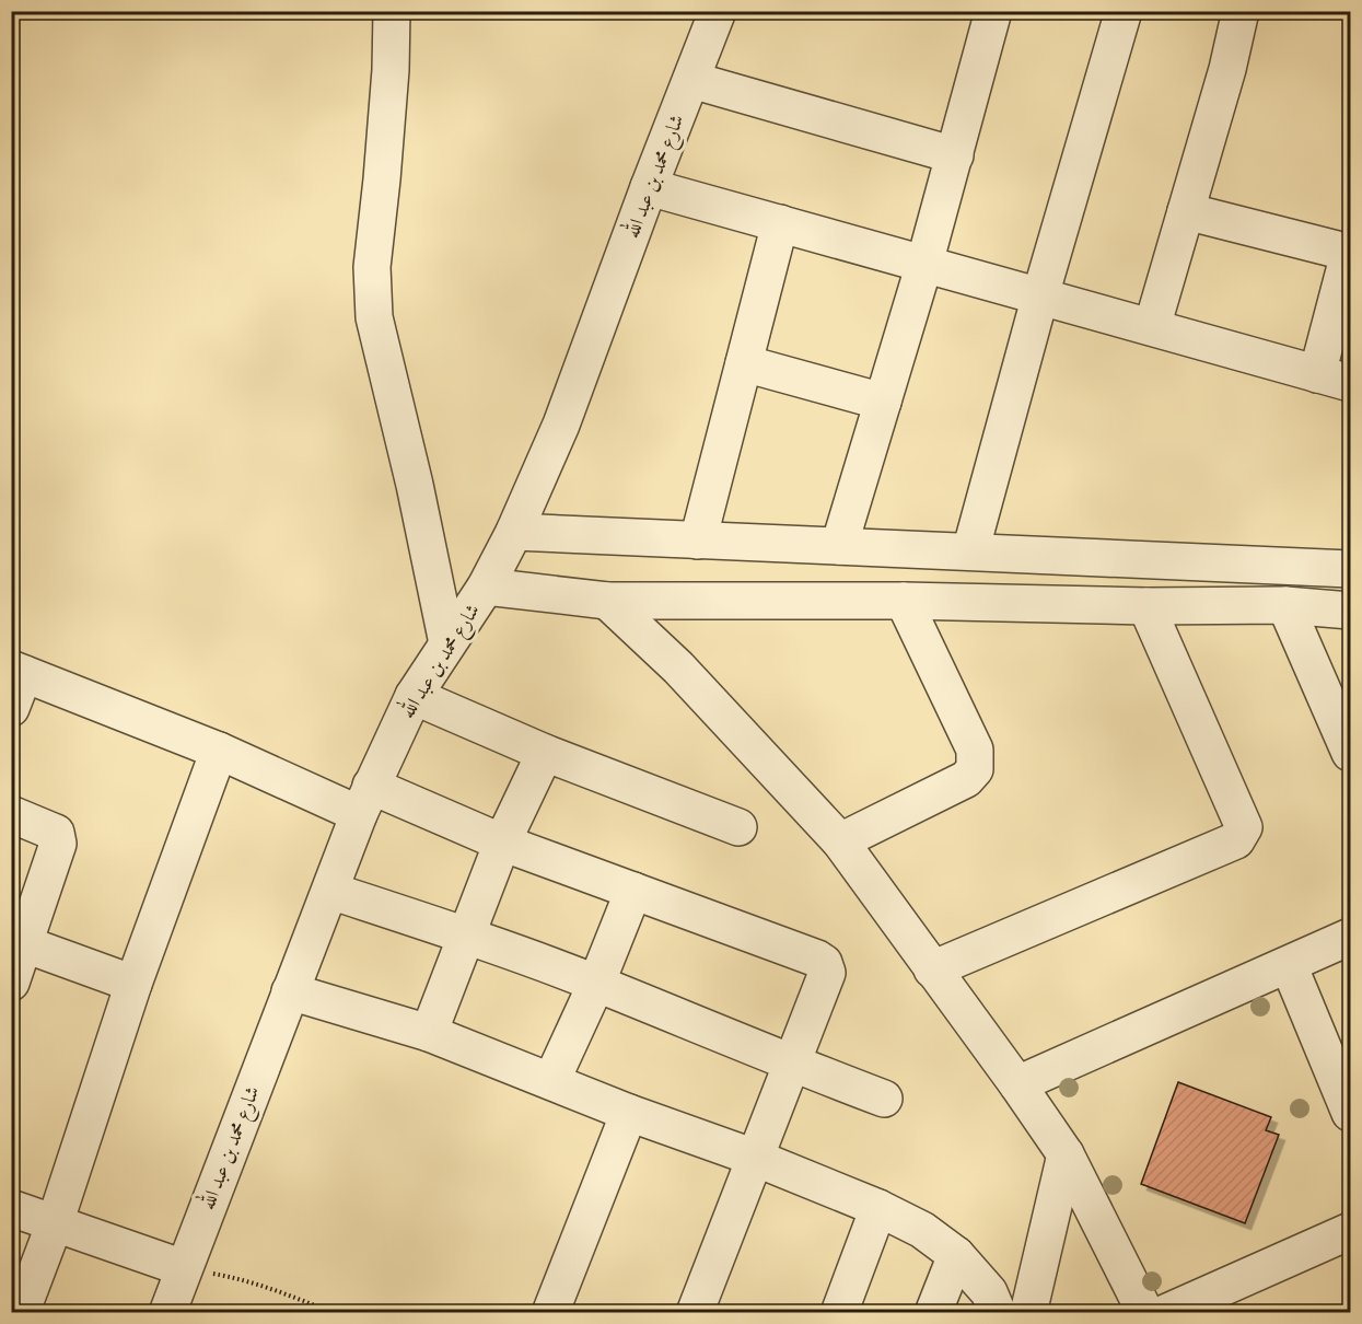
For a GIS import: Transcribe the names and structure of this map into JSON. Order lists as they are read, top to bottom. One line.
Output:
{"streets":{"street":["شارع محمد بن عبد الله"]}}
